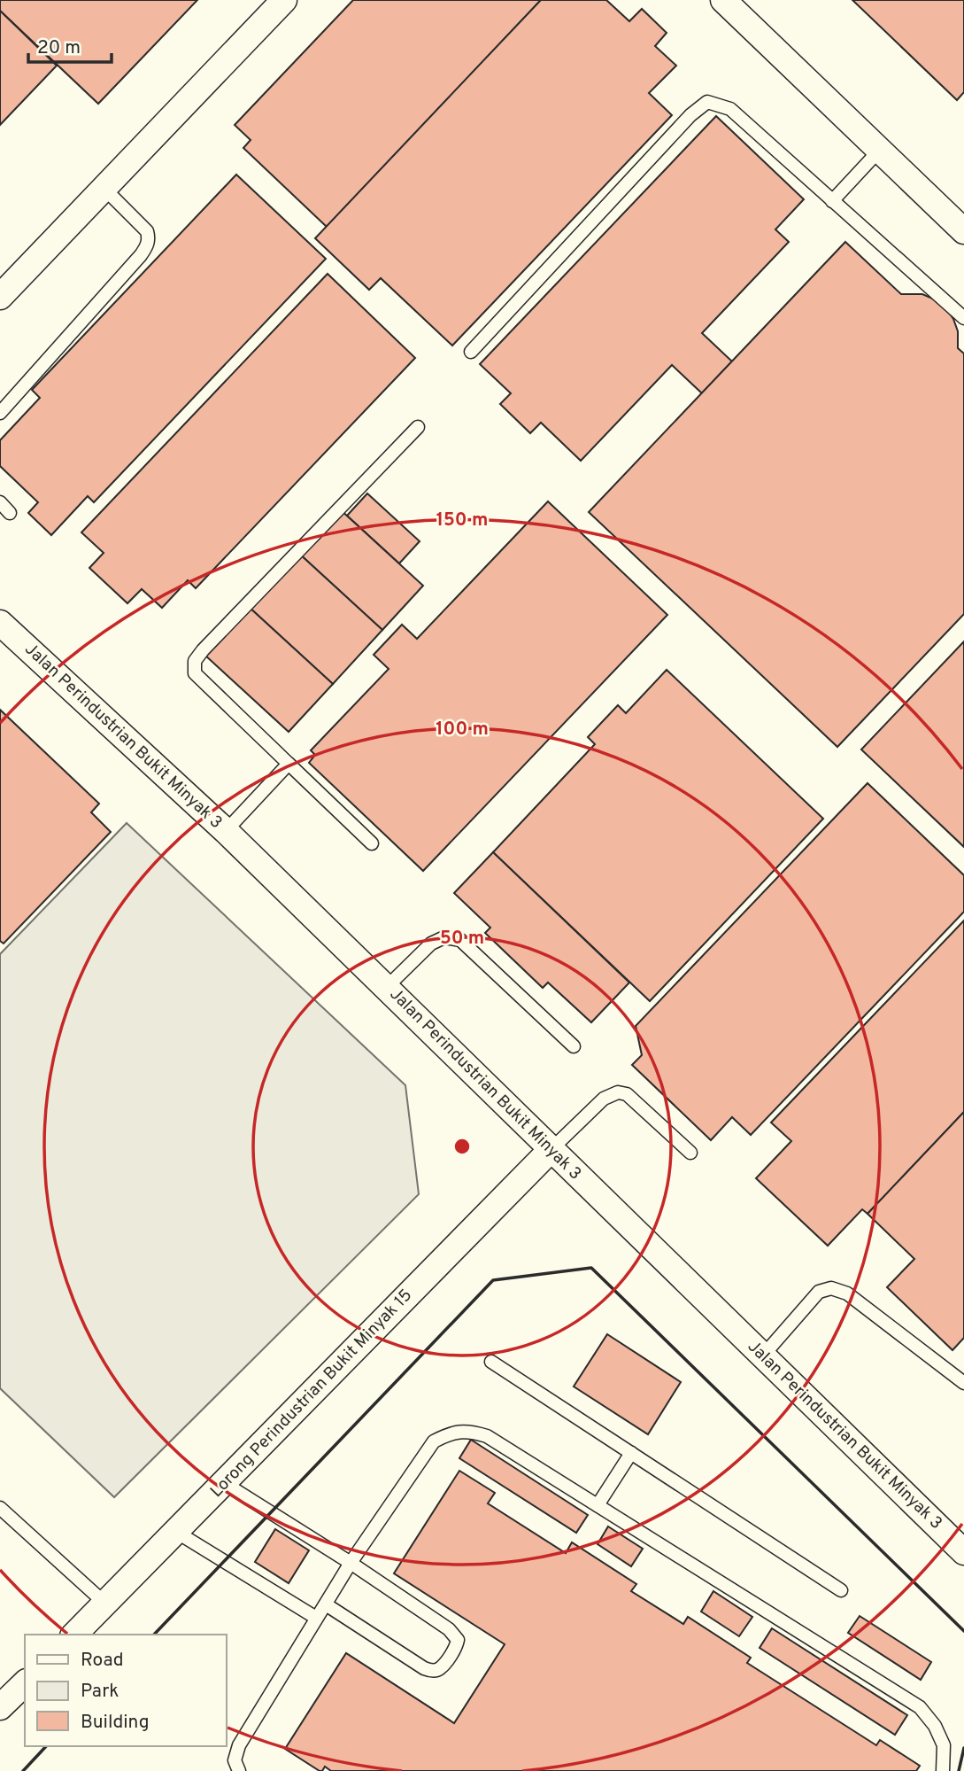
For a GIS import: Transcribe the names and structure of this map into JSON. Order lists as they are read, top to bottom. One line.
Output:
{"streets":{"street":["Jalan Perindustrian Bukit Minyak 3","Lorong Perindustrian Bukit Minyak 15"]},"crossings":[["Jalan Perindustrian Bukit Minyak 3","Lorong Perindustrian Bukit Minyak 15"]],"legend":["Road","Park","Building"],"scale_bar":"20 m","rings":["150 m","100 m","50 m"]}
